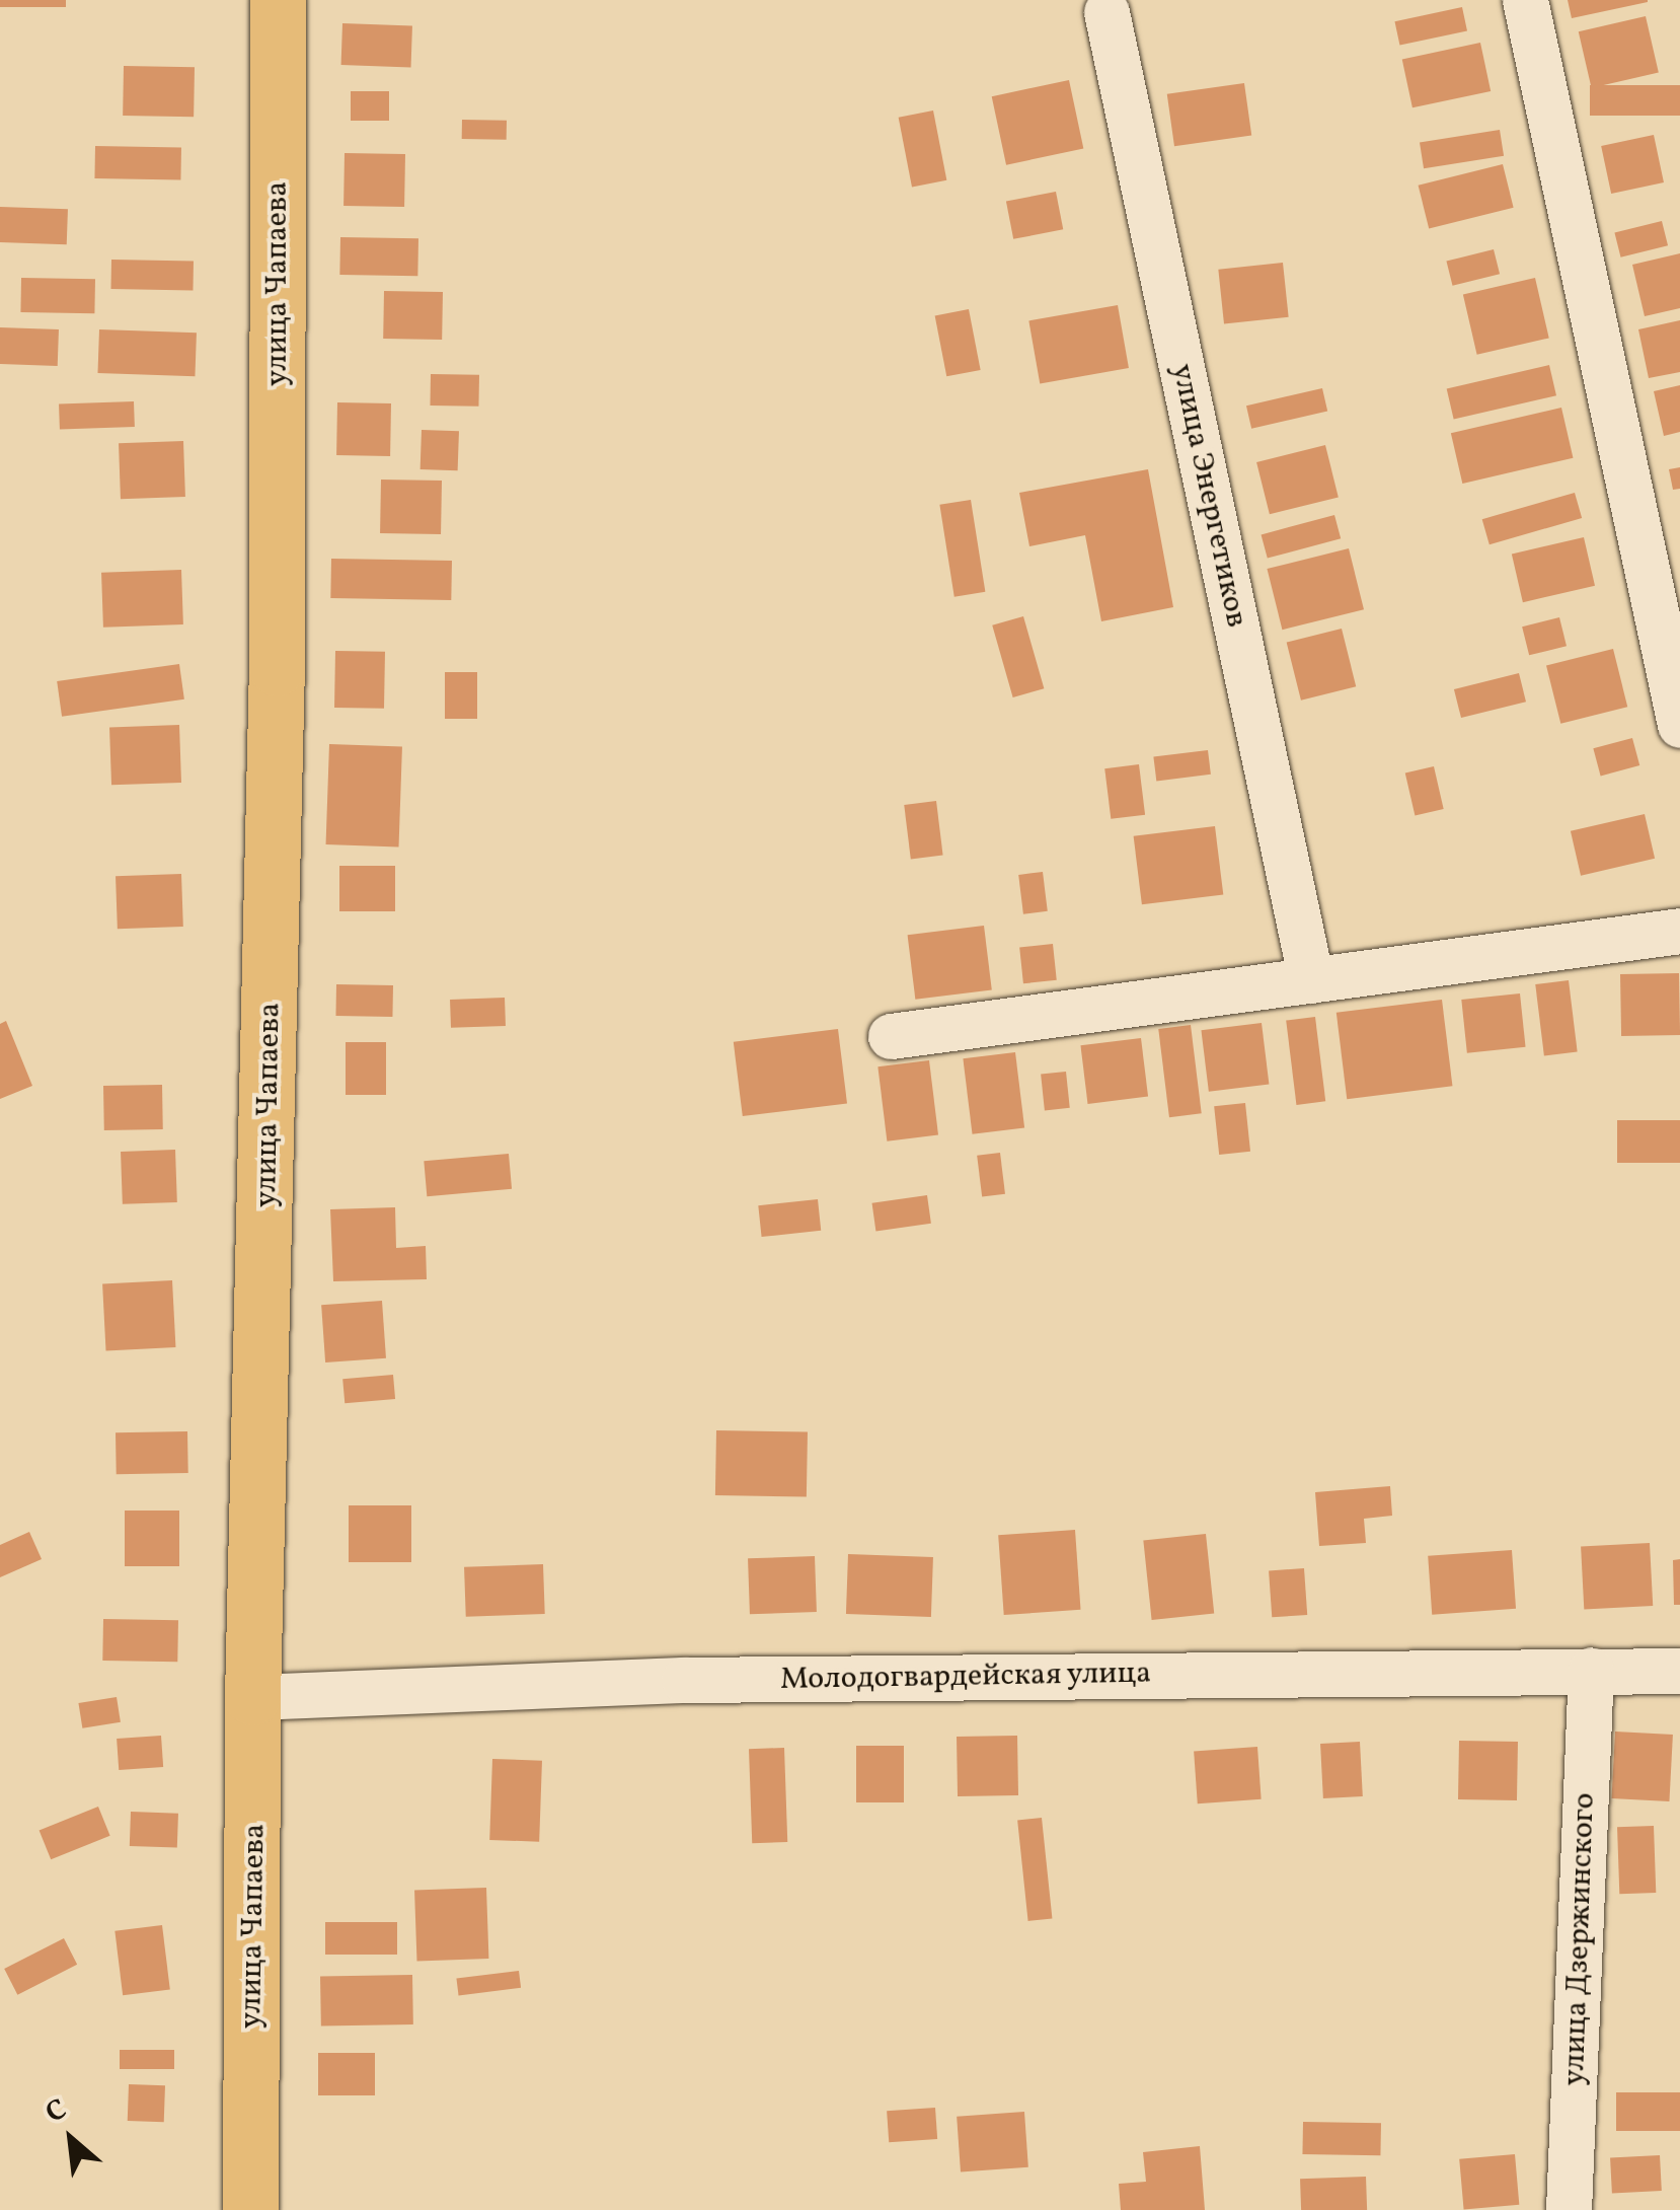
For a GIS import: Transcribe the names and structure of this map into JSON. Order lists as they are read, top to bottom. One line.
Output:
{"streets":{"main road":["улица Чапаева"],"street":["улица Энергетиков","Молодогвардейская улица","улица Дзержинского"]},"crossings":[["улица Чапаева","Молодогвардейская улица"],["Молодогвардейская улица","улица Дзержинского"]],"north":"top left"}
